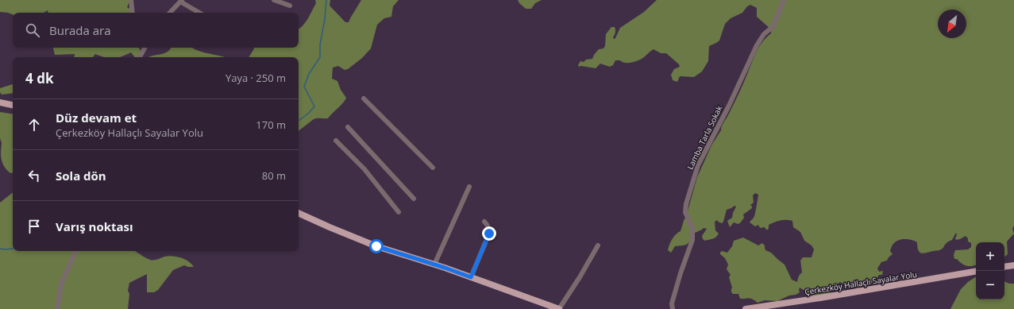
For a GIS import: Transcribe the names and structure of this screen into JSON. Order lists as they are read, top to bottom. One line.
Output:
{"streets":{"main road":["Çerkezköy Hallaçlı Sayalar Yolu"],"street":["Lamba Tarla Sokak"]},"north":"bottom left","page":{"search":"Burada ara","heading":["4 dk","Yaya · 250 m"],"list":[["Düz devam et","Çerkezköy Hallaçlı Sayalar Yolu","170 m"],["Sola dön","80 m"],"Varış noktası"],"map_buttons":["+","−"]}}
